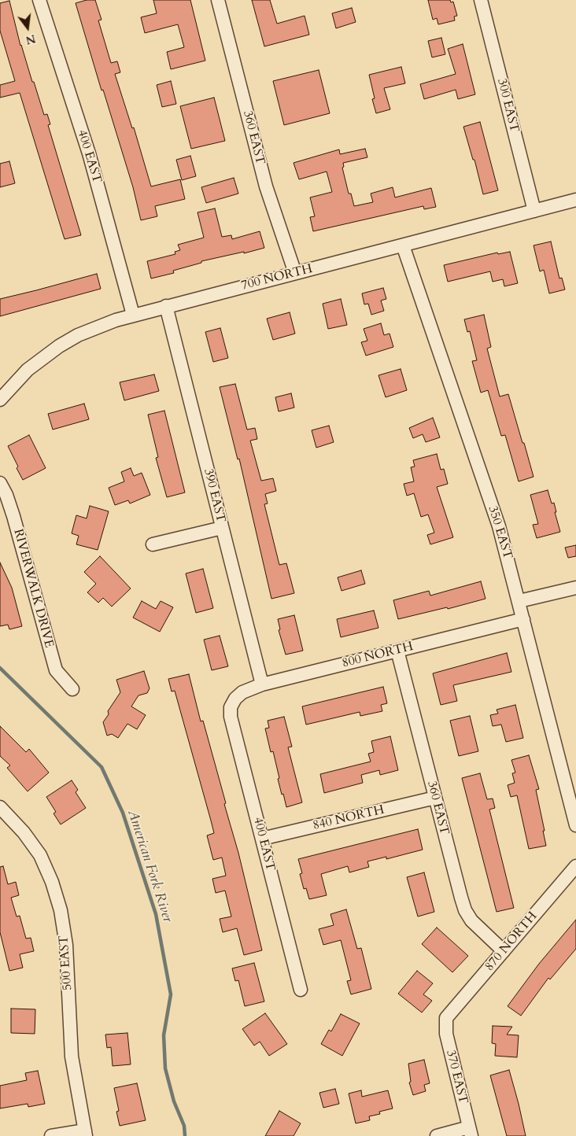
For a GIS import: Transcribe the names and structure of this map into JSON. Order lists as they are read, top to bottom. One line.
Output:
{"streets":{"street":["300 EAST","360 EAST","400 EAST","700 NORTH","390 EAST","350 EAST","RIVERWALK DRIVE","800 NORTH","840 NORTH","870 NORTH","500 EAST","370 EAST"]},"crossings":[["300 EAST","700 NORTH"],["360 EAST","700 NORTH"],["360 EAST","800 NORTH"],["360 EAST","840 NORTH"],["360 EAST","870 NORTH"],["400 EAST","700 NORTH"],["400 EAST","800 NORTH"],["400 EAST","840 NORTH"],["700 NORTH","390 EAST"],["700 NORTH","350 EAST"],["390 EAST","800 NORTH"],["350 EAST","800 NORTH"],["870 NORTH","370 EAST"]],"water":["American Fork River"],"north":"bottom"}
